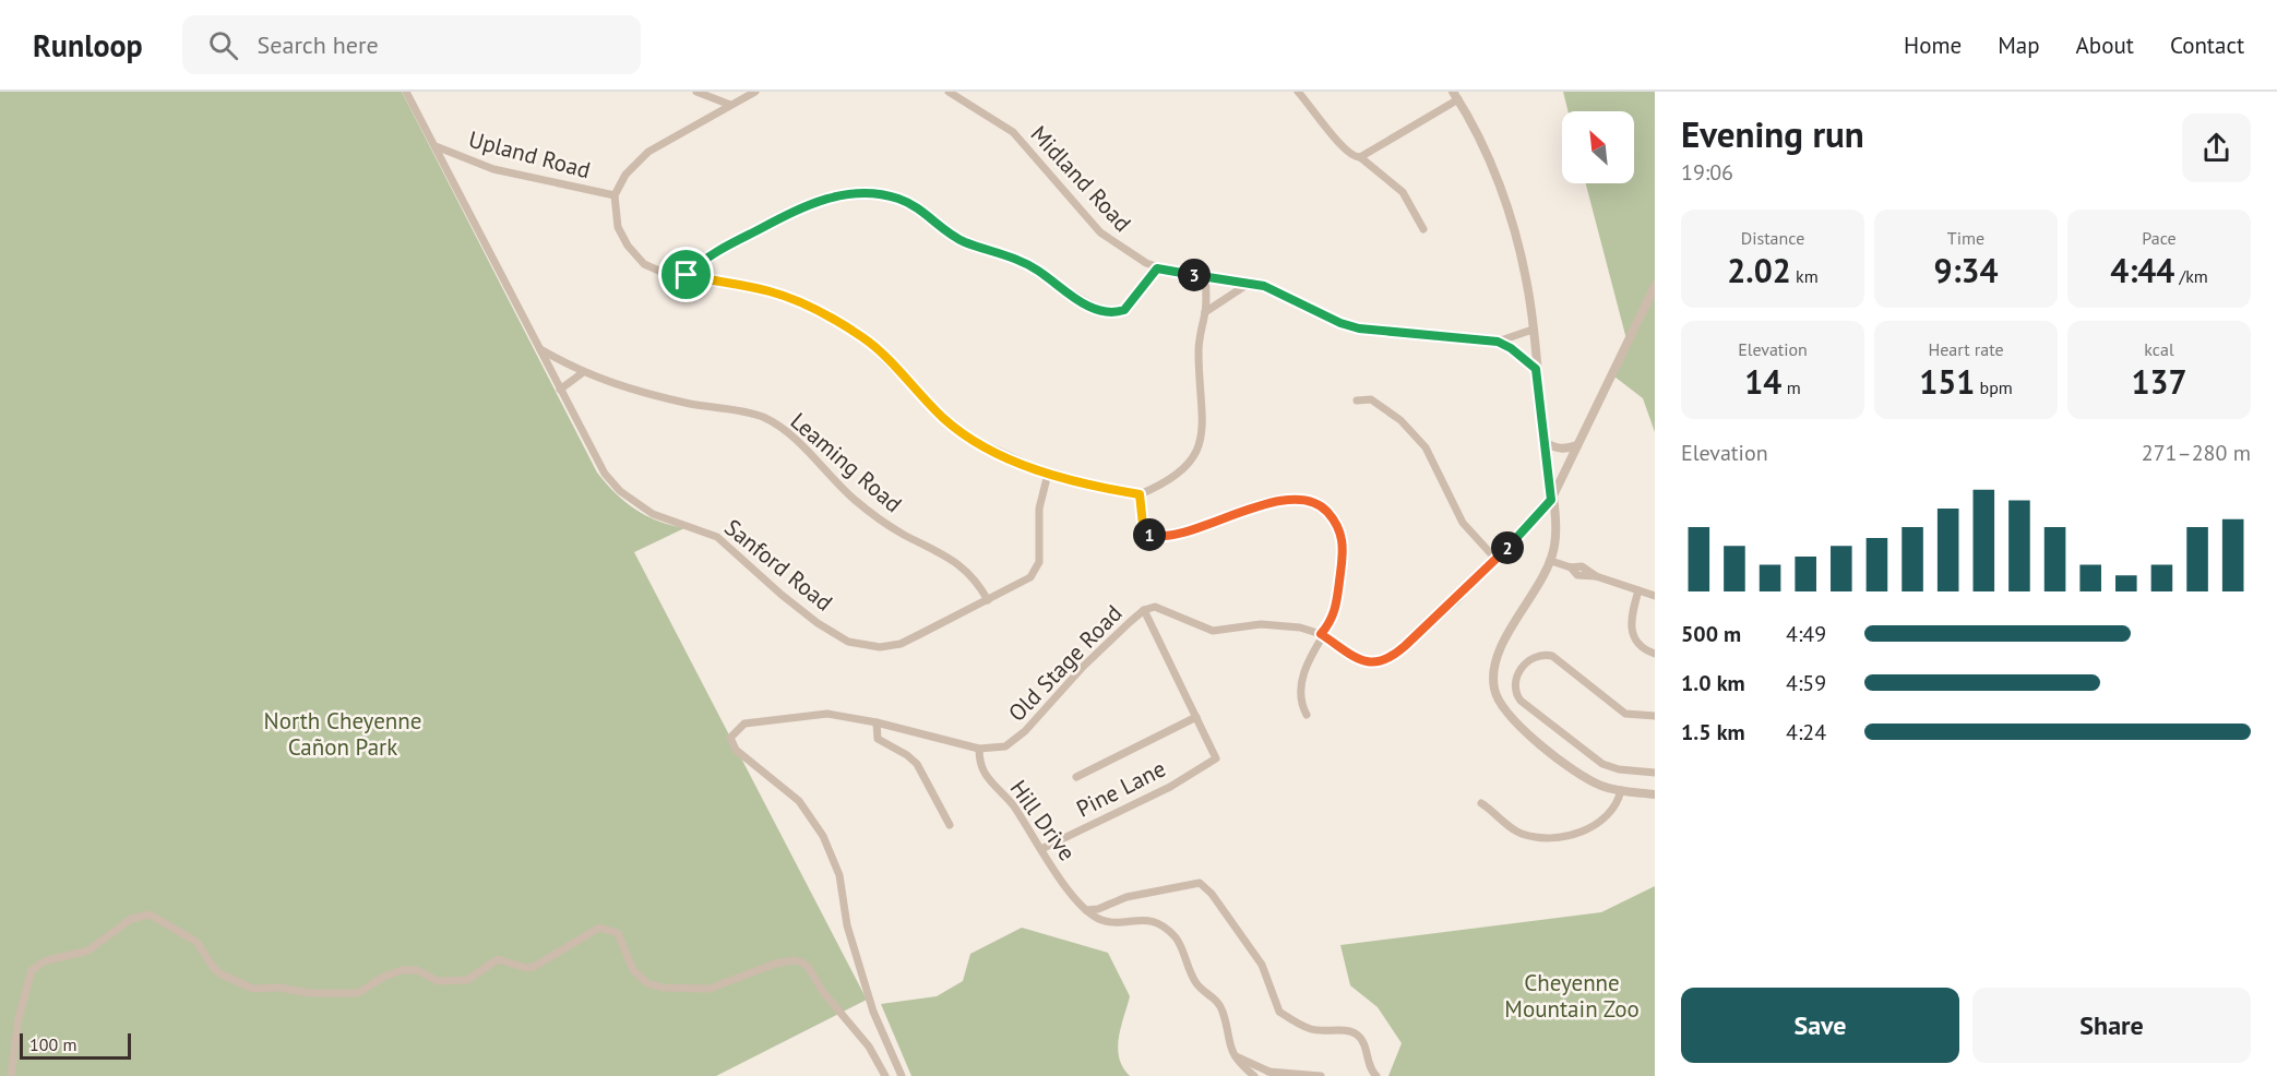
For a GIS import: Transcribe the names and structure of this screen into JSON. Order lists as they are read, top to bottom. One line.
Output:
{"streets":{"street":["Upland Road","Midland Road","Leaming Road","Sanford Road","Old Stage Road","Pine Lane","Hill Drive"]},"crossings":[["Upland Road","Sanford Road"],["Leaming Road","Sanford Road"],["Old Stage Road","Hill Drive"],["Pine Lane","Hill Drive"]],"parks":["North Cheyenne Cañon Park","Cheyenne Mountain Zoo"],"scale_bar":"100 m","north":"top left","page":{"header":"Runloop","search":"Search here","nav":["Home","Map","About","Contact"],"heading":["Evening run","19:06"],"stats":[["Distance","2.02 km"],["Time","9:34"],["Pace","4:44 /km"],["Elevation","14 m"],["Heart rate","151 bpm"],["kcal","137"]],"pins":["3","1","2"],"chart":["Elevation","271–280 m"],"list":[{"name":"500 m","note":"4:49"},{"name":"1.0 km","note":"4:59"},{"name":"1.5 km","note":"4:24"}],"buttons":["Save","Share"],"scale":"100 m"}}
